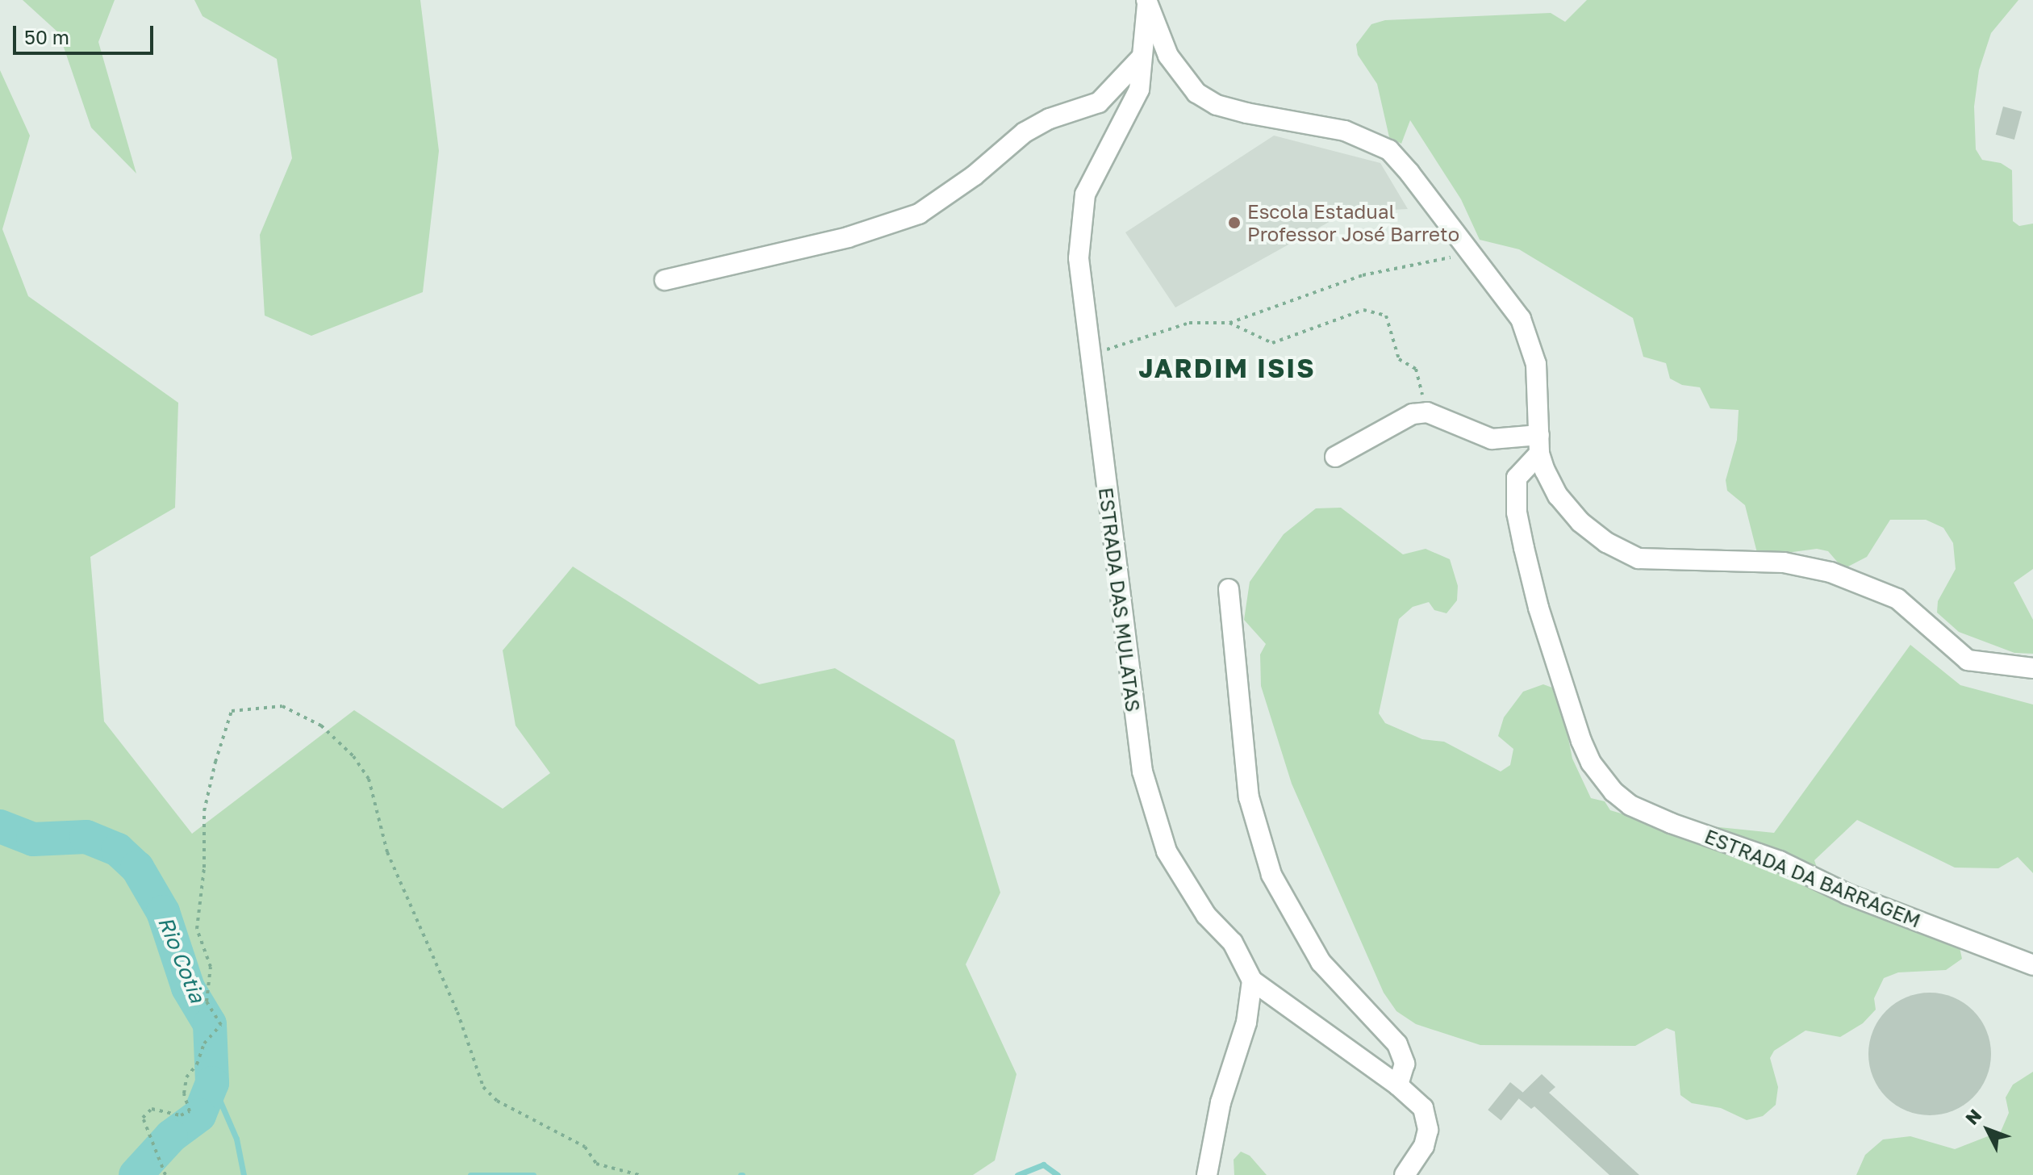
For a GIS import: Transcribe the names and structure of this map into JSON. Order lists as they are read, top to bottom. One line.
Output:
{"streets":{"street":["ESTRADA DAS MULATAS","ESTRADA DA BARRAGEM"]},"districts":["JARDIM ISIS"],"water":["Rio Cotia"],"places":["Escola Estadual Professor José Barreto"],"scale_bar":"50 m","north":"top left"}
